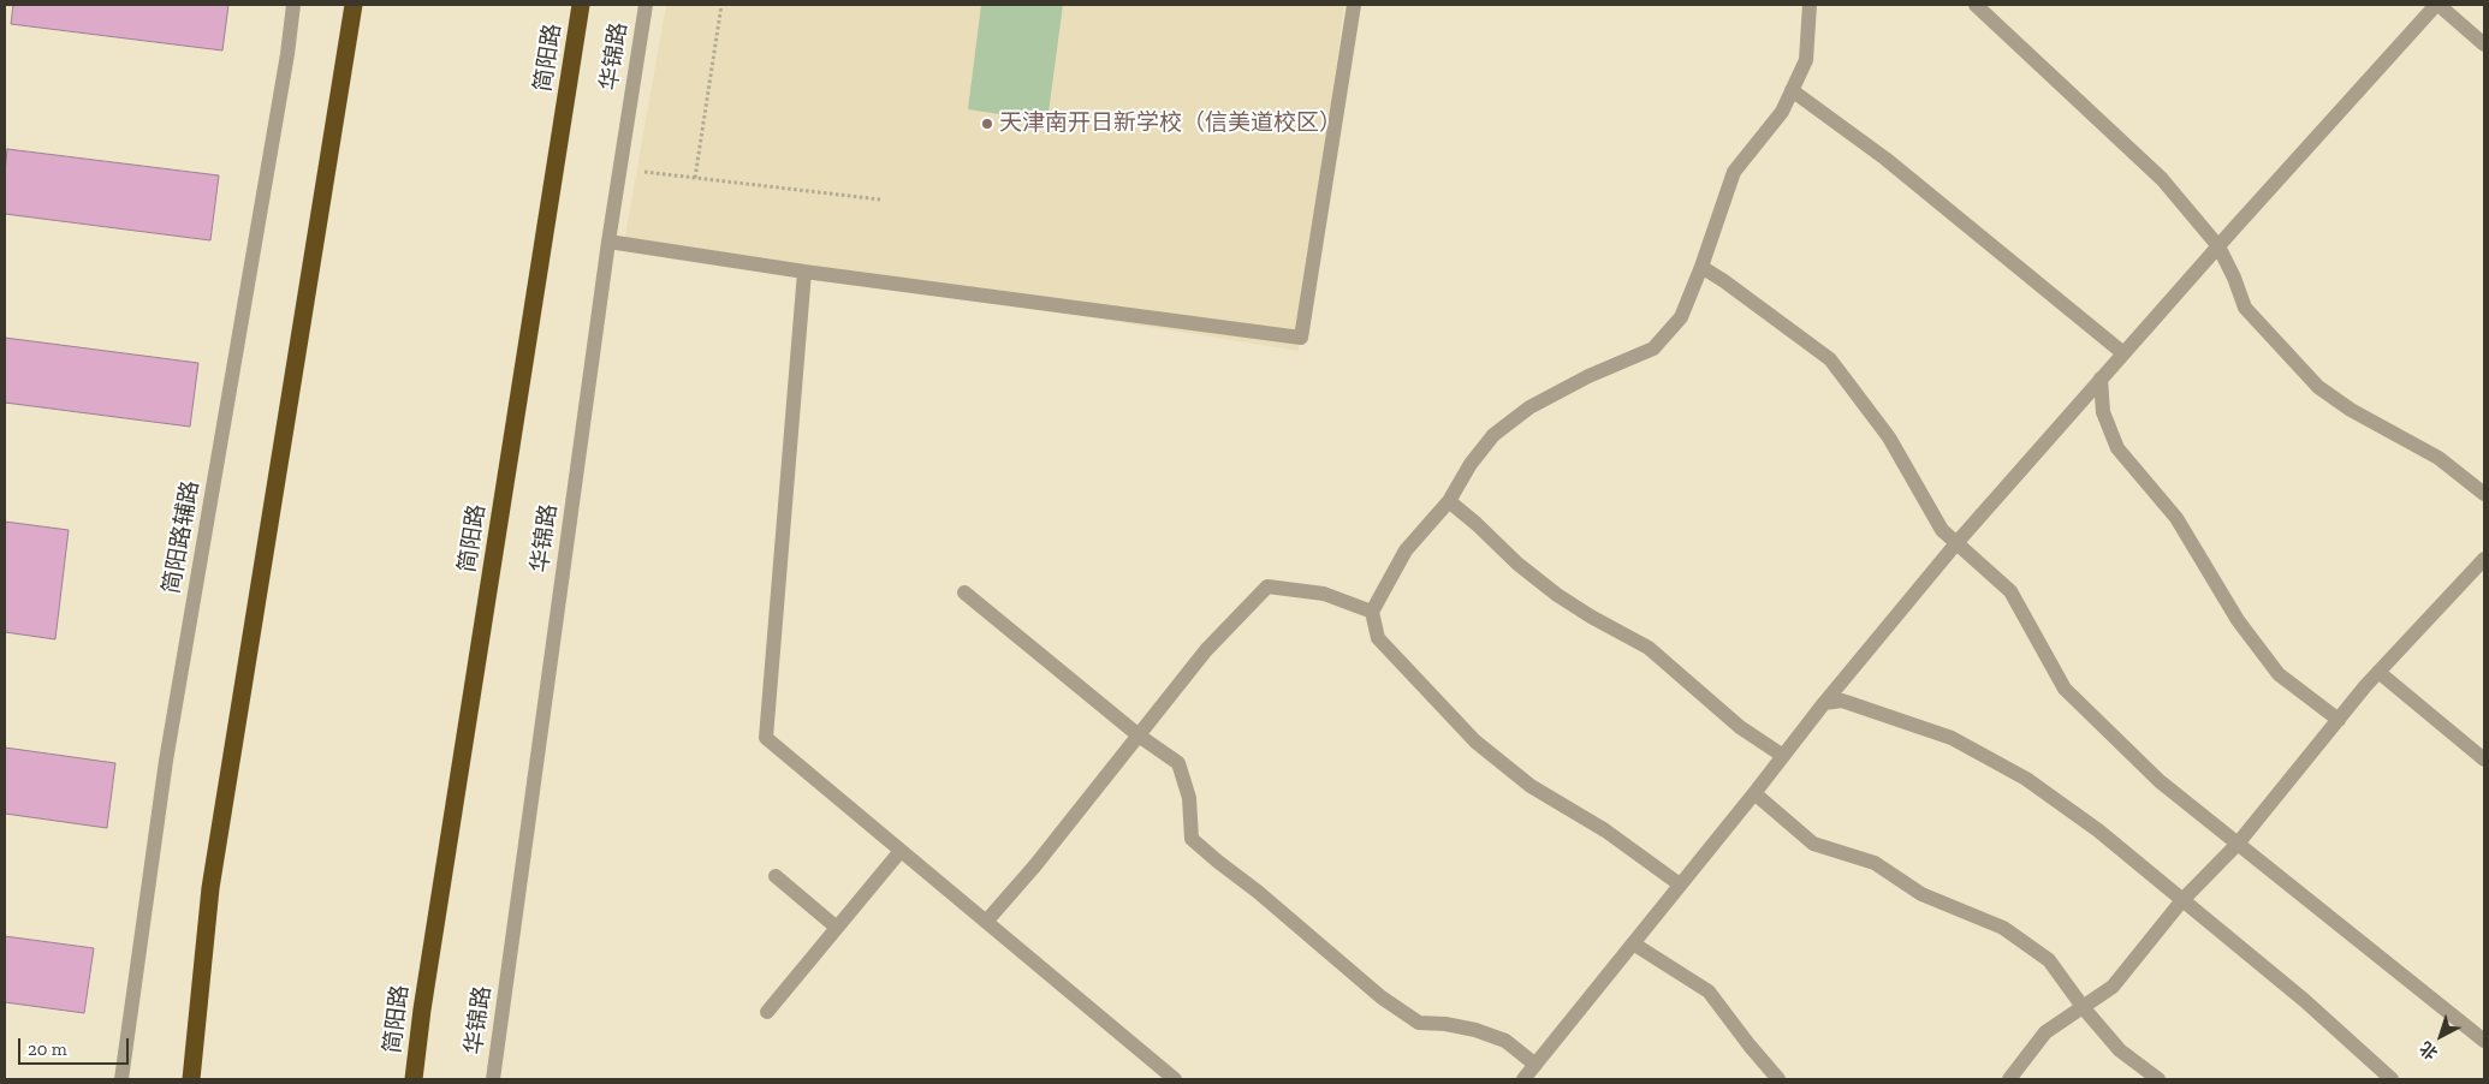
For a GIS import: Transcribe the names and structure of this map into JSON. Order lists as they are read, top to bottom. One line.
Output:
{"streets":{"highway":["简阳路"],"street":["华锦路","简阳路辅路"]},"places":["天津南开日新学校（信美道校区）"],"scale_bar":"20 m","north":"bottom left"}
